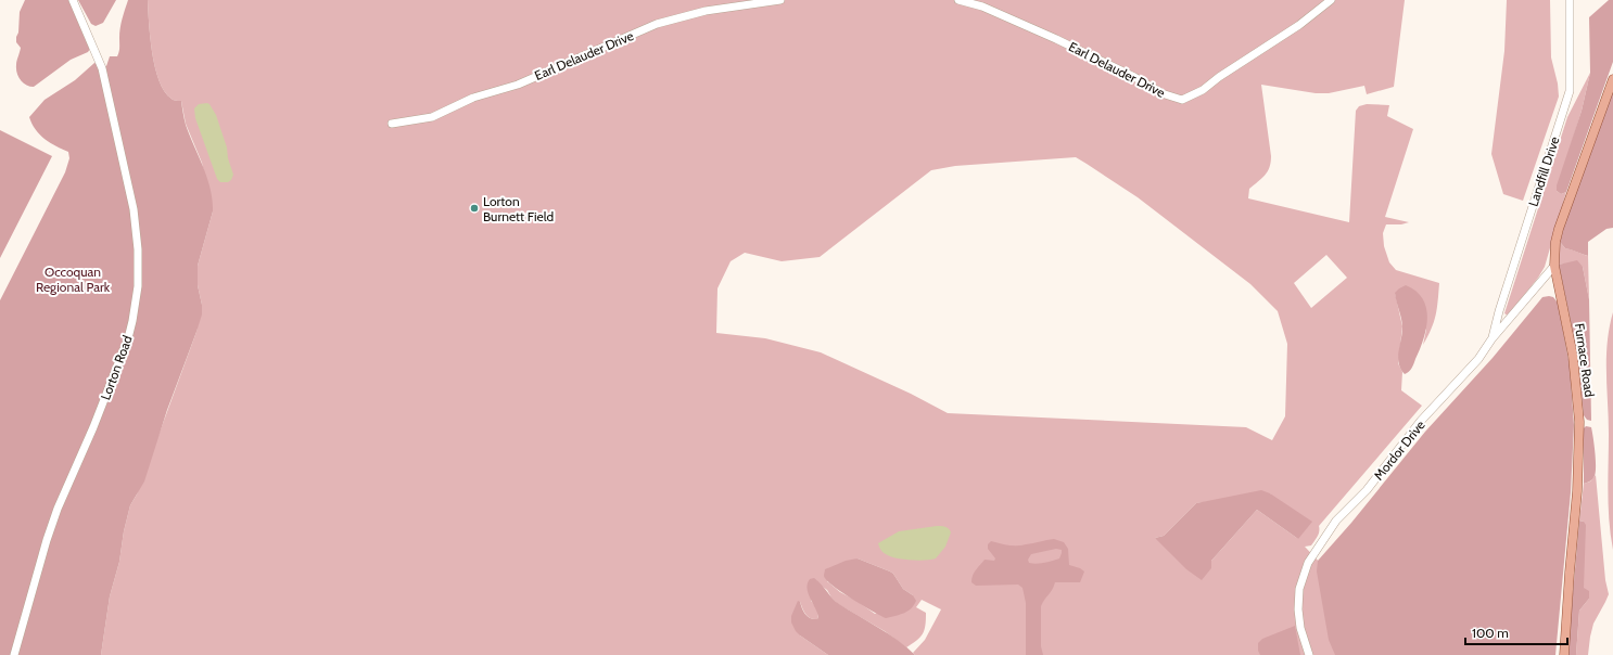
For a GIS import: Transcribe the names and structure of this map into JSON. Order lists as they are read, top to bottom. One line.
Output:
{"streets":{"main road":["Furnace Road"],"street":["Earl Delauder Drive","Landfill Drive","Lorton Road","Mordor Drive"]},"crossings":[["Landfill Drive","Mordor Drive"],["Furnace Road","Mordor Drive"]],"parks":["Occoquan Regional Park"],"places":["Lorton Burnett Field"],"scale_bar":"100 m"}
